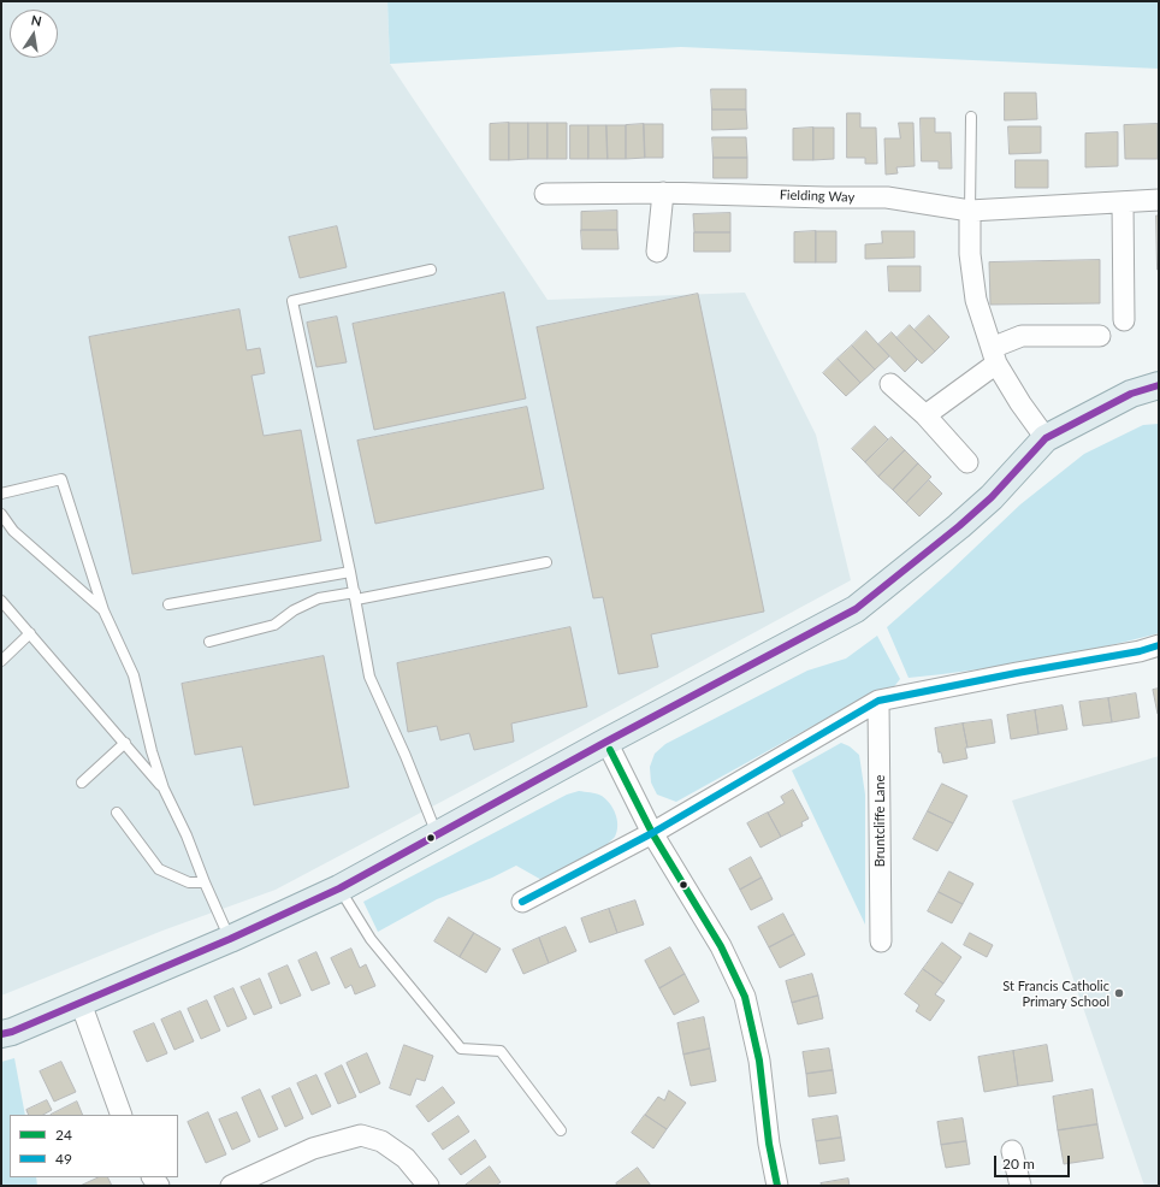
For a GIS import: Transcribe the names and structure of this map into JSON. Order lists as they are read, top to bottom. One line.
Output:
{"streets":{"street":["Fielding Way","Bruntcliffe Lane"]},"places":["St Francis Catholic Primary School"],"lines":["transit line 49","transit line 24"],"legend":["24","49"],"scale_bar":"20 m","north":"top"}
